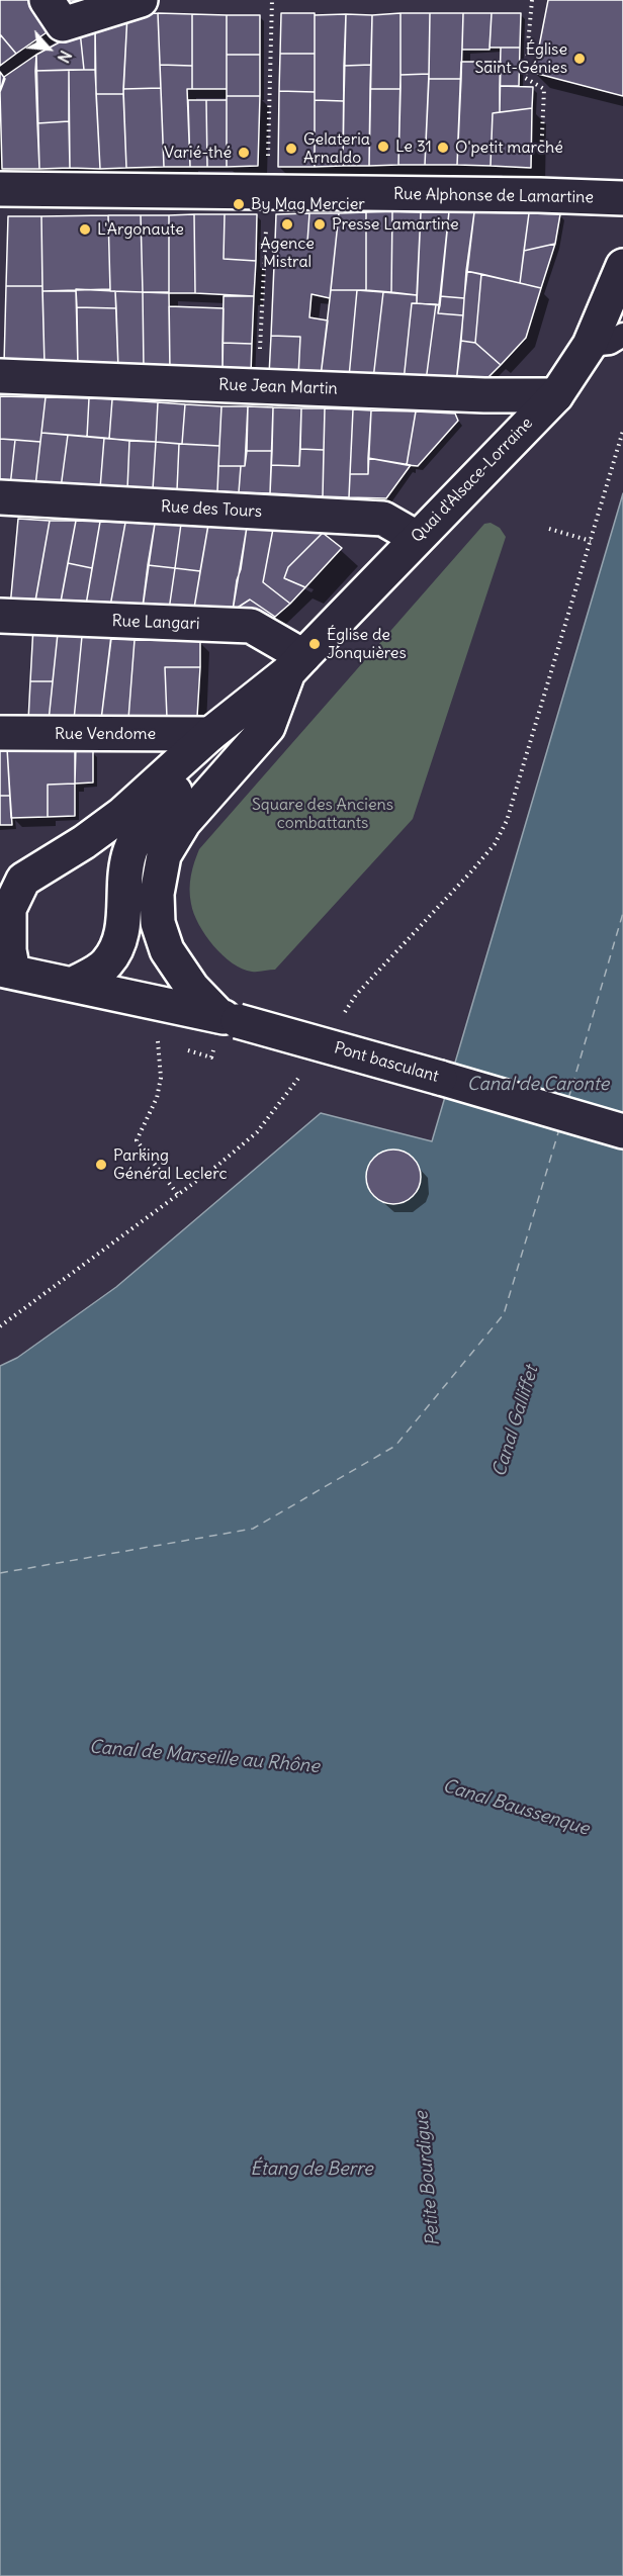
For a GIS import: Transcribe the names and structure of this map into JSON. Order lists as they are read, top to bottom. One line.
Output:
{"streets":{"main road":["Rue Alphonse de Lamartine","Rue Jean Martin","Quai d'Alsace-Lorraine","Rue des Tours","Rue Langari","Rue Vendome","Pont basculant"]},"crossings":[["Rue Jean Martin","Quai d'Alsace-Lorraine"],["Quai d'Alsace-Lorraine","Rue des Tours"],["Quai d'Alsace-Lorraine","Rue Langari"],["Quai d'Alsace-Lorraine","Rue Vendome"],["Quai d'Alsace-Lorraine","Pont basculant"]],"water":["Canal de Caronte","Canal Galliffet","Canal de Marseille au Rhône","Canal Baussenque","Étang de Berre","Petite Bourdigue"],"parks":["Square des Anciens combattants"],"places":["Église Saint-Génies","Le 31","O'petit marché","Gelateria Arnaldo","Varié-thé","By Mag Mercier","Agence Mistral","Presse Lamartine","L'Argonaute","Église de Jonquières","Parking Général Leclerc"],"north":"bottom right"}
